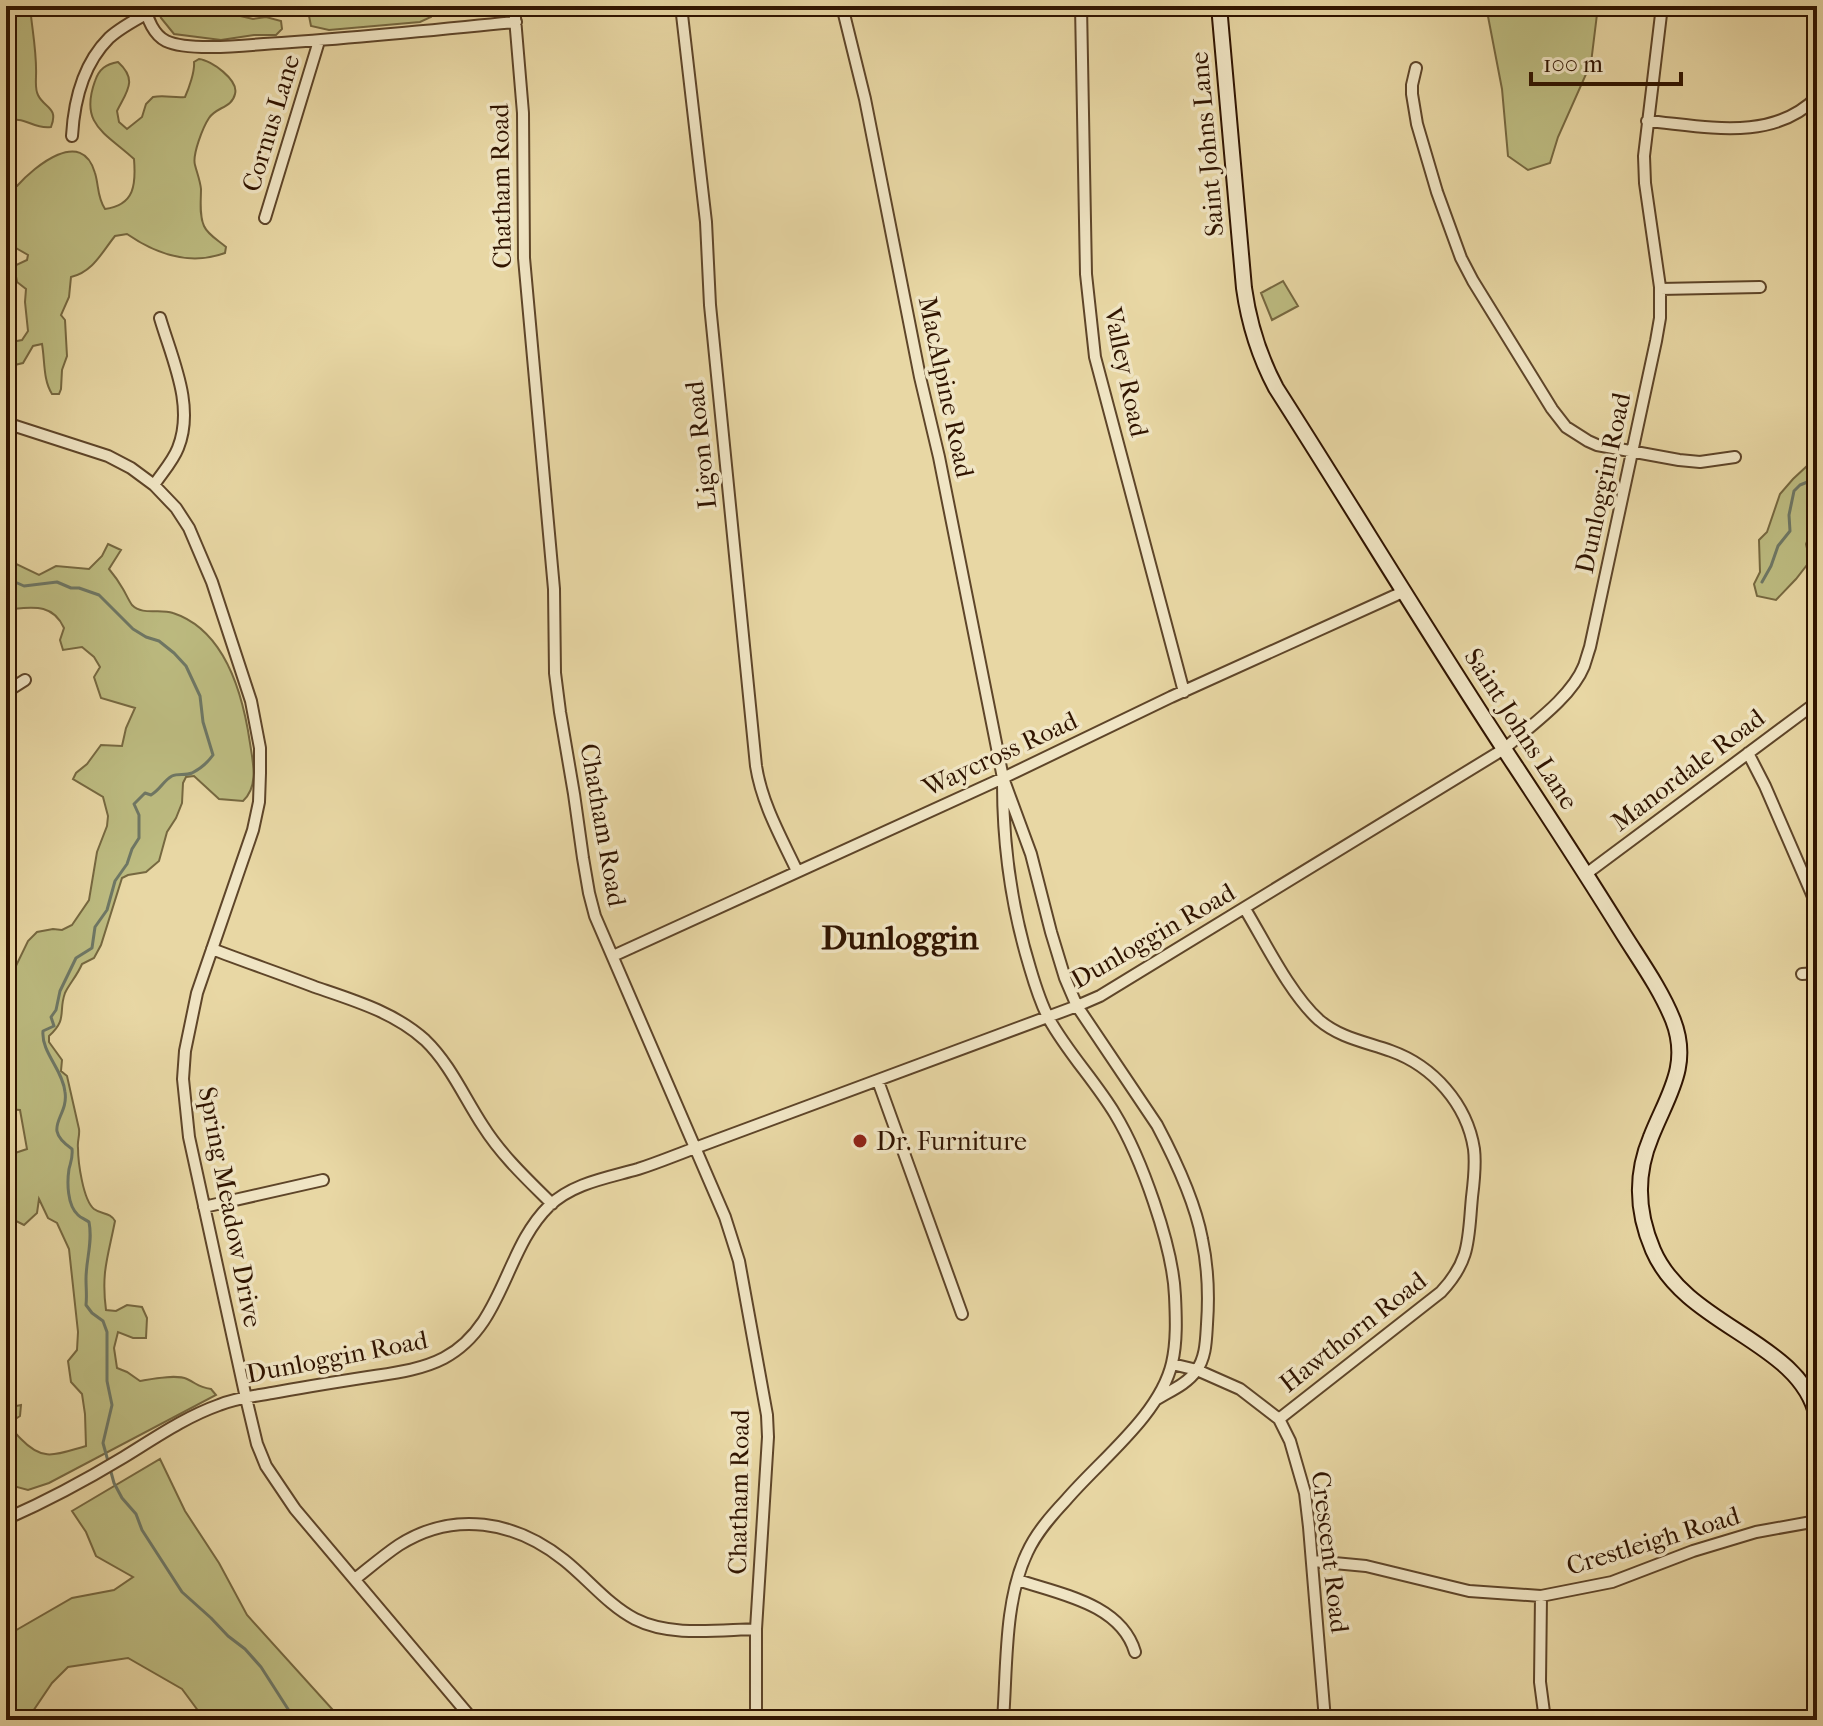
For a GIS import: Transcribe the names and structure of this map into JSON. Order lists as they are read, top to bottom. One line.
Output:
{"streets":{"street":["Cornus Lane","Saint Johns Lane","Chatham Road","Valley Road","MacAlpine Road","Ligon Road","Dunloggin Road","Waycross Road","Manordale Road","Spring Meadow Drive","Hawthorn Road","Crestleigh Road","Crescent Road"]},"crossings":[["Saint Johns Lane","Dunloggin Road"],["Saint Johns Lane","Waycross Road"],["Saint Johns Lane","Manordale Road"],["Chatham Road","Dunloggin Road"],["Chatham Road","Waycross Road"],["Valley Road","Waycross Road"],["MacAlpine Road","Dunloggin Road"],["MacAlpine Road","Waycross Road"],["MacAlpine Road","Crescent Road"],["Ligon Road","Waycross Road"],["Dunloggin Road","Spring Meadow Drive"],["Dunloggin Road","Hawthorn Road"],["Hawthorn Road","Crescent Road"],["Crestleigh Road","Crescent Road"]],"districts":["Dunloggin"],"places":["Dr. Furniture"],"scale_bar":"100 m"}
